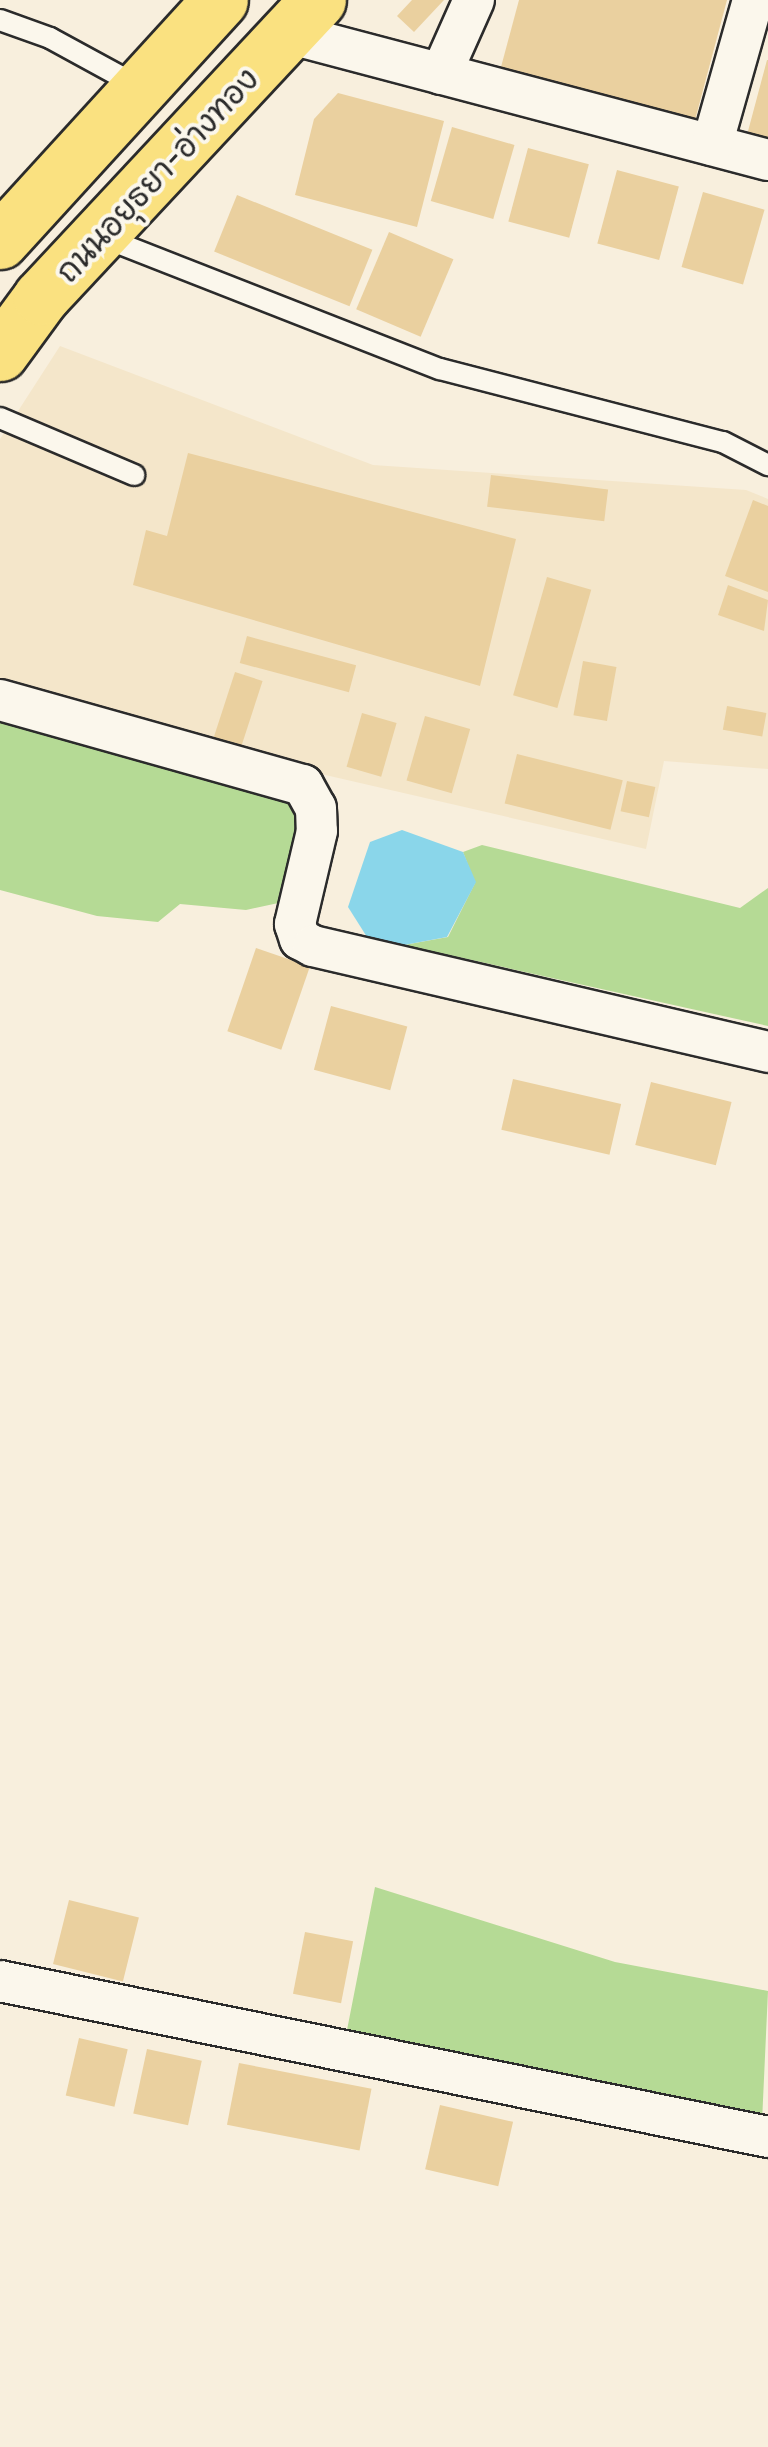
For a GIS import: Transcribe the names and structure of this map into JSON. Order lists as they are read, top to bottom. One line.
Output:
{"streets":{"main road":["ถนนอยุธยา-อ่างทอง"]}}
